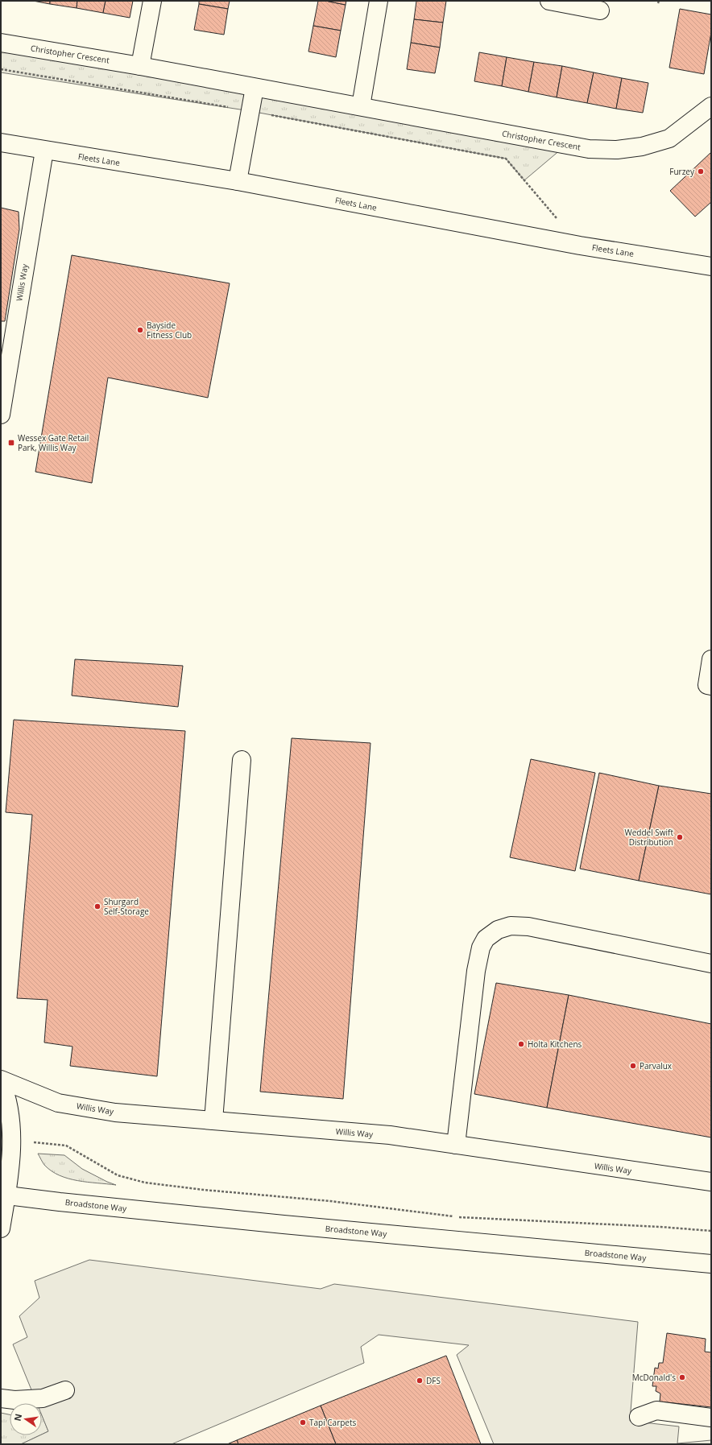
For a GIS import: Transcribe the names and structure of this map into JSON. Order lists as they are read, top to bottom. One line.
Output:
{"streets":{"street":["Christopher Crescent","Fleets Lane","Willis Way","Broadstone Way"]},"crossings":[["Fleets Lane","Willis Way"],["Willis Way","Broadstone Way"]],"places":{"other":["Furzey","Bayside Fitness Club","Weddel Swift Distribution","Shurgard Self-Storage","Holta Kitchens","Parvalux","McDonald's","DFS","Tapi Carpets"],"transit":["Wessex Gate Retail Park, Willis Way"]},"north":"left"}
